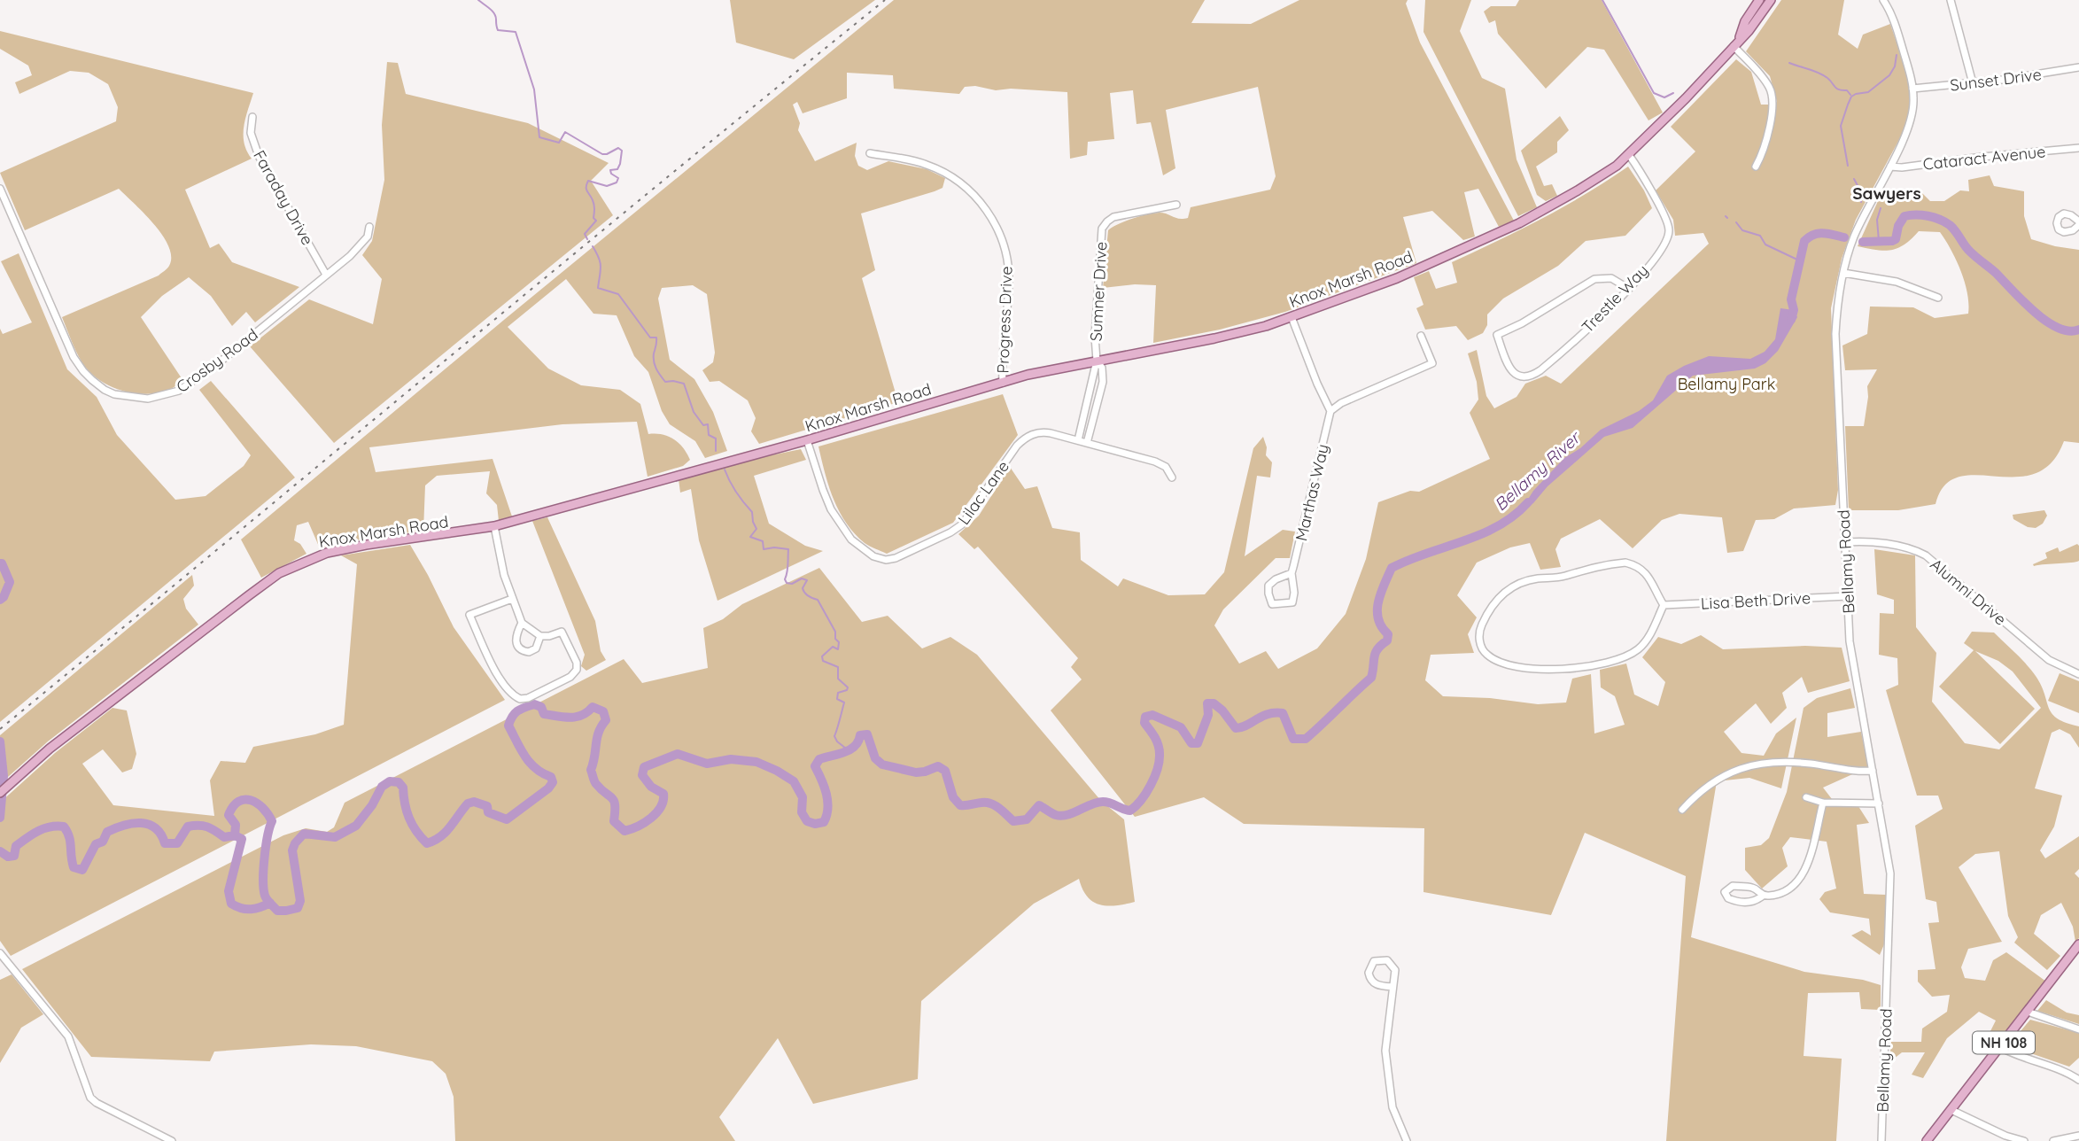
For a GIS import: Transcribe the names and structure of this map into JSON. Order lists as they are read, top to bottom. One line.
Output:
{"streets":{"main road":["Knox Marsh Road","NH 108"],"street":["Sunset Drive","Cataract Avenue","Faraday Drive","Sumner Drive","Trestle Way","Progress Drive","Crosby Road","Lilac Lane","Marthas Way","Bellamy Road","Alumni Drive","Lisa Beth Drive"]},"crossings":[["Sunset Drive","Bellamy Road"],["Cataract Avenue","Bellamy Road"],["Faraday Drive","Crosby Road"],["Knox Marsh Road","Sumner Drive"],["Knox Marsh Road","Trestle Way"],["Knox Marsh Road","Progress Drive"],["Knox Marsh Road","Lilac Lane"],["Bellamy Road","Alumni Drive"],["Bellamy Road","Lisa Beth Drive"]],"districts":["Sawyers"],"water":["Bellamy River"],"parks":["Bellamy Park"]}
